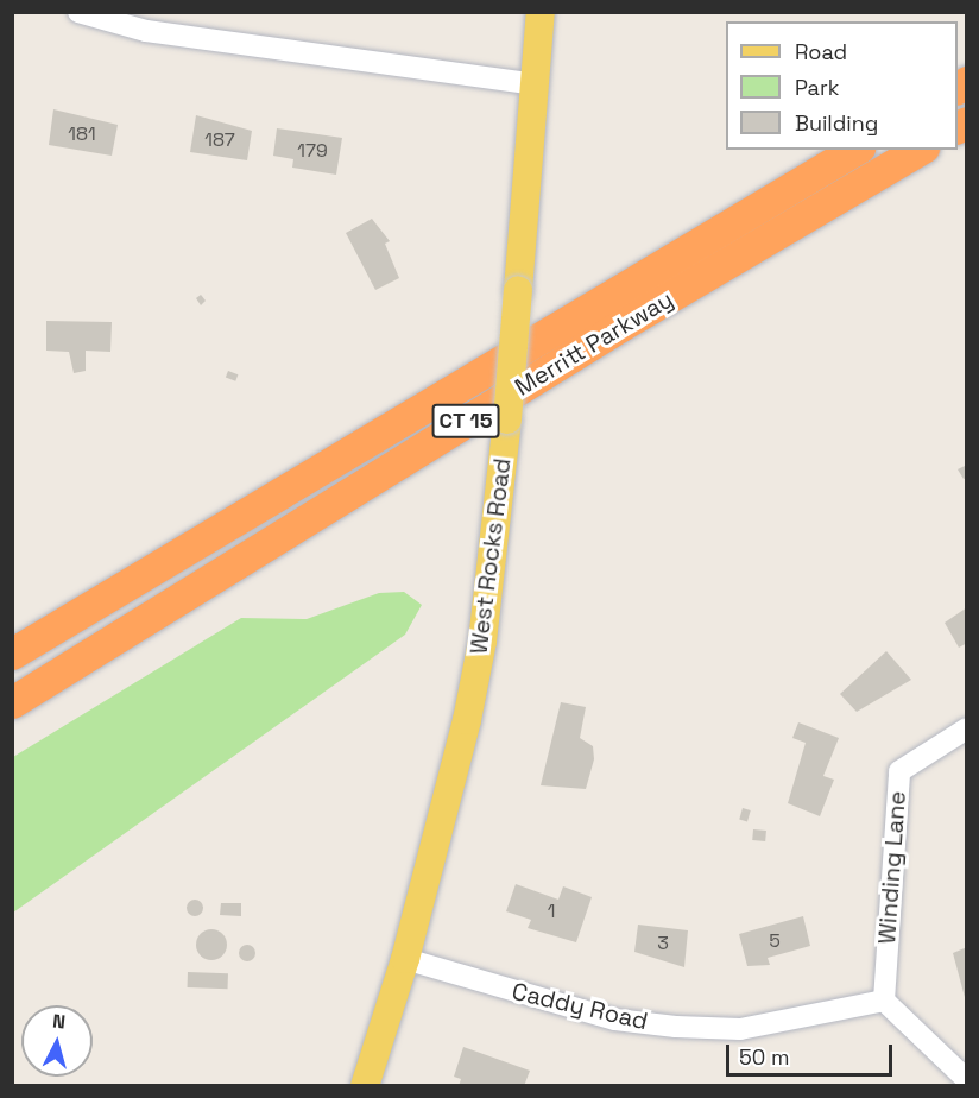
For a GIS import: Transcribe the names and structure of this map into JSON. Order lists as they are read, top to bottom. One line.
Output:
{"streets":{"highway":["Merritt Parkway","CT 15"],"main road":["West Rocks Road"],"street":["Winding Lane","Caddy Road"]},"crossings":[["West Rocks Road","Caddy Road"],["Winding Lane","Caddy Road"]],"house_numbers":["181","187","179","1","5","3"],"legend":["Road","Park","Building"],"scale_bar":"50 m","north":"top"}
